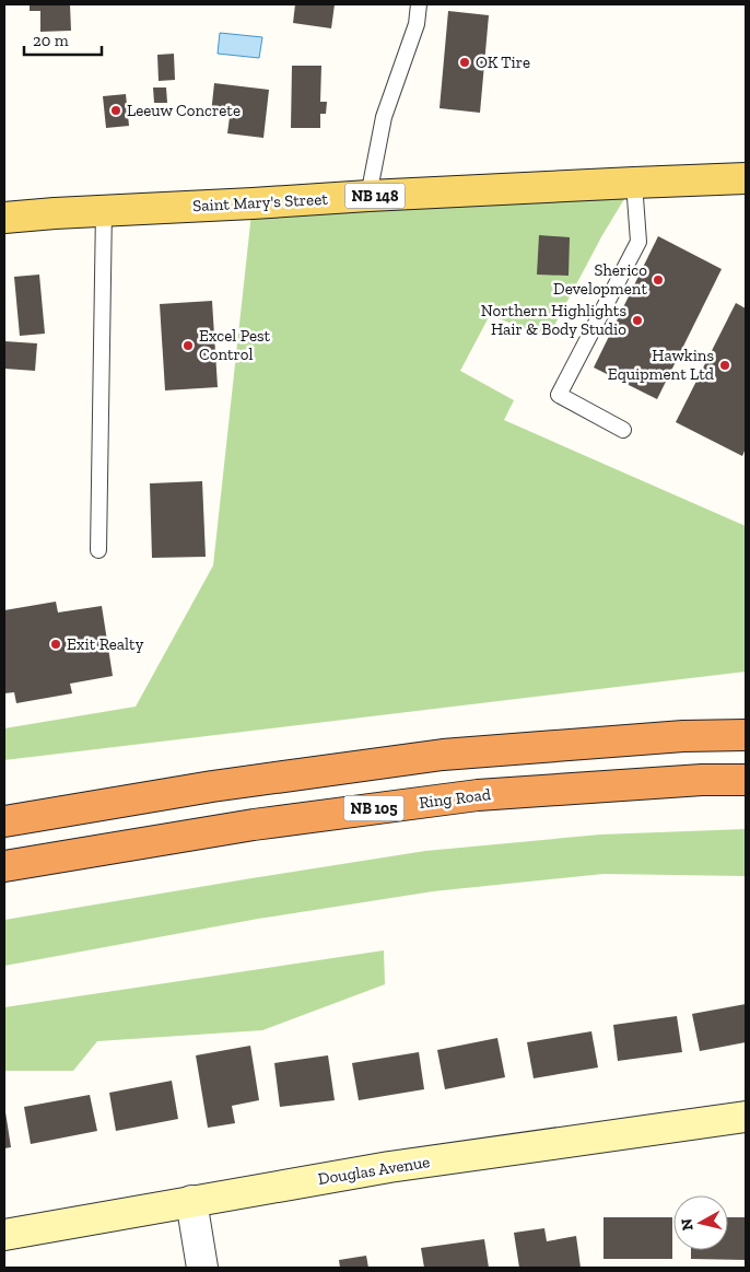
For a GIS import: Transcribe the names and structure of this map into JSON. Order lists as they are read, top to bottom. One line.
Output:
{"streets":{"highway":["Ring Road","NB 105"],"main road":["NB 148","Saint Mary's Street"],"street":["Douglas Avenue"]},"places":["OK Tire","Leeuw Concrete","Sherico Development","Northern Highlights Hair & Body Studio","Excel Pest Control","Hawkins Equipment Ltd","Exit Realty"],"scale_bar":"20 m","north":"left"}
